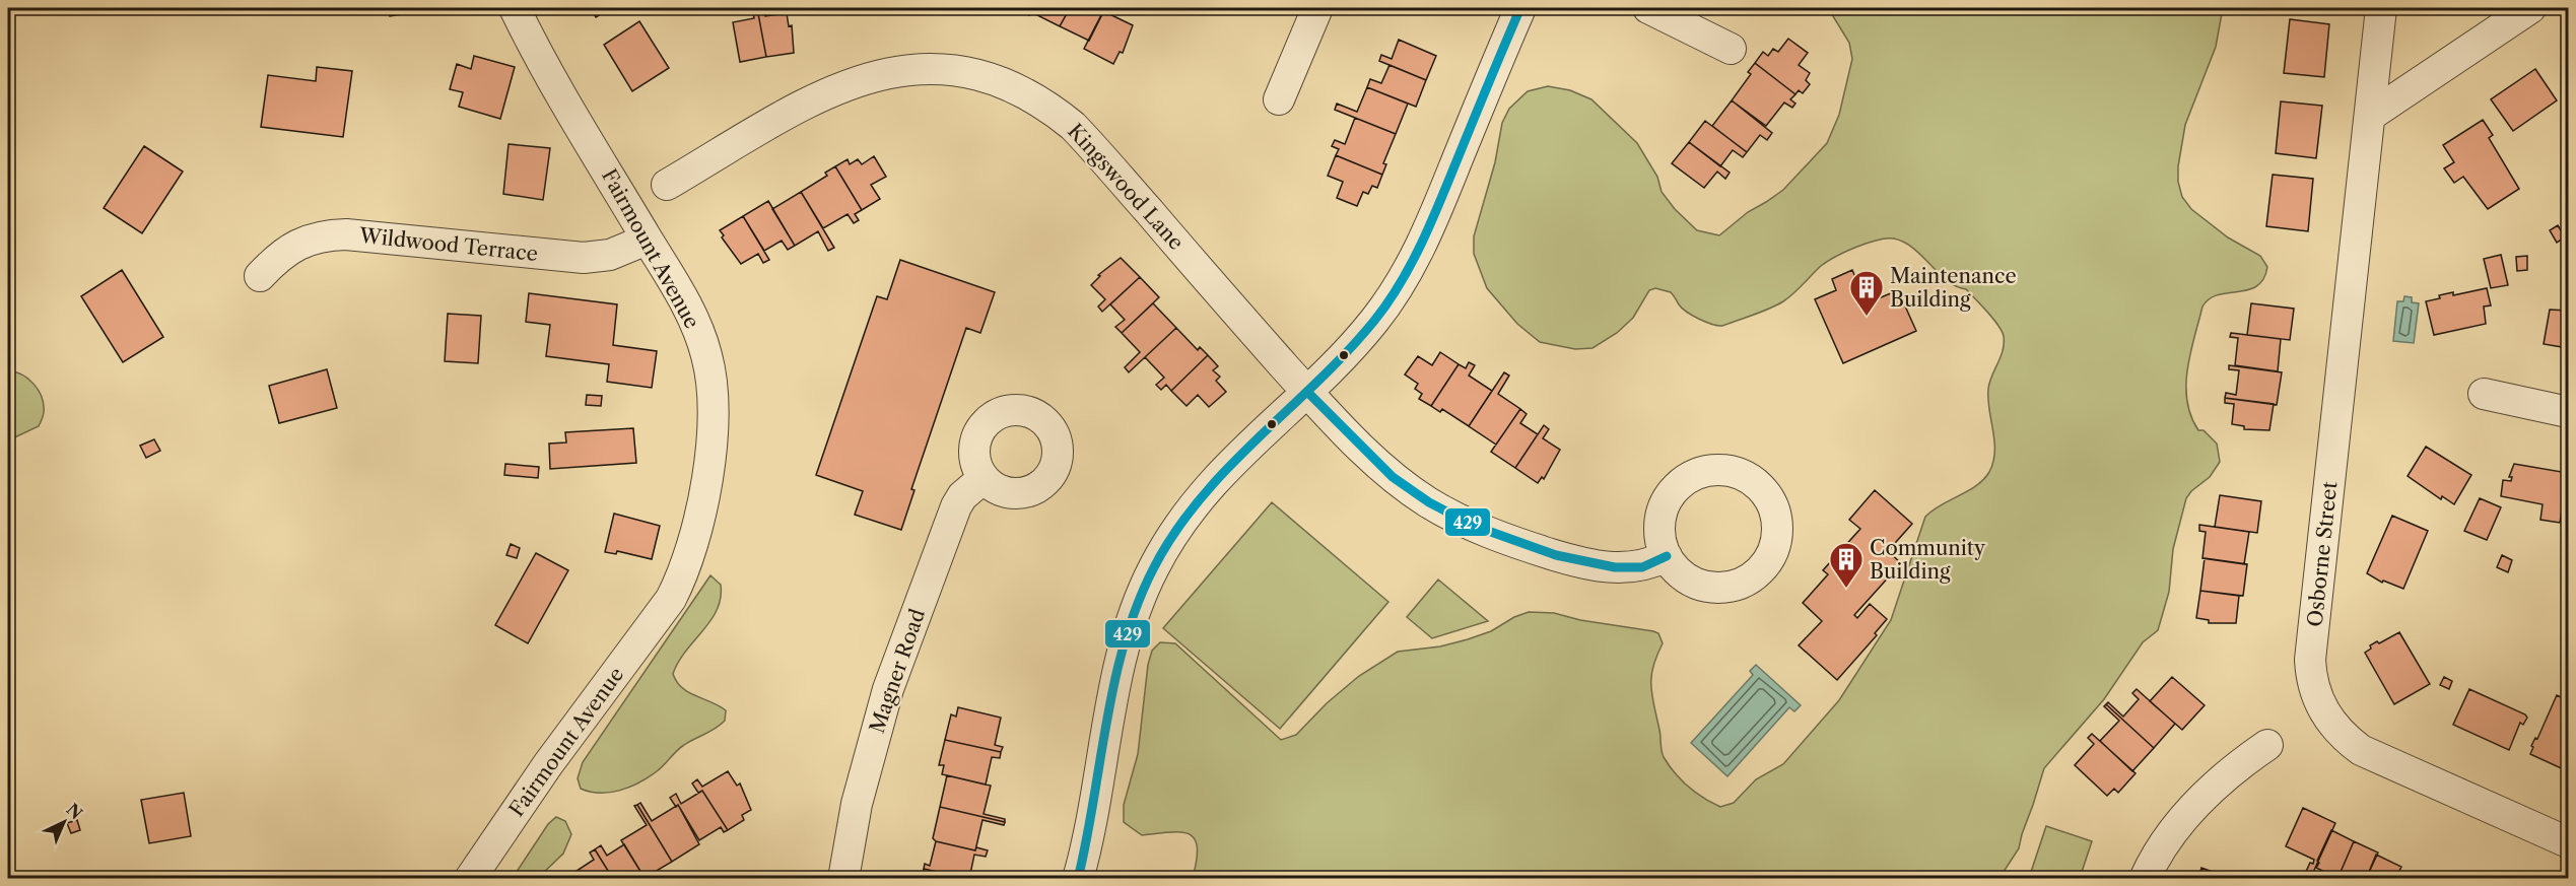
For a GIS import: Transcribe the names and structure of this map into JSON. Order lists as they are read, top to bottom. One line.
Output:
{"streets":{"street":["Kingswood Lane","Wildwood Terrace","Fairmount Avenue","Osborne Street","Magner Road"]},"crossings":[["Wildwood Terrace","Fairmount Avenue"]],"places":{"building":["Maintenance Building","Community Building"]},"lines":["transit line 429"],"north":"top right"}
